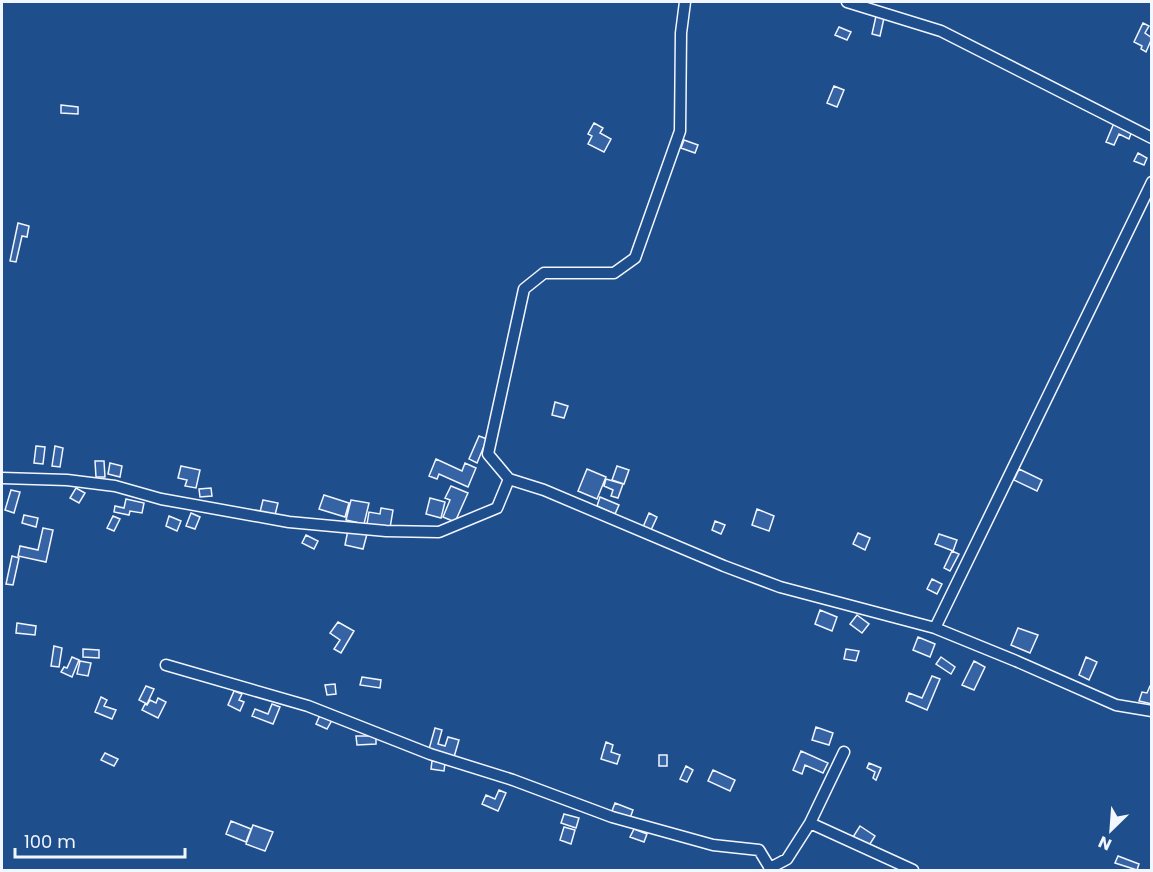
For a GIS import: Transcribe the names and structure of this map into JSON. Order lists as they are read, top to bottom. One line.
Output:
{"scale_bar":"100 m","north":"bottom left"}
